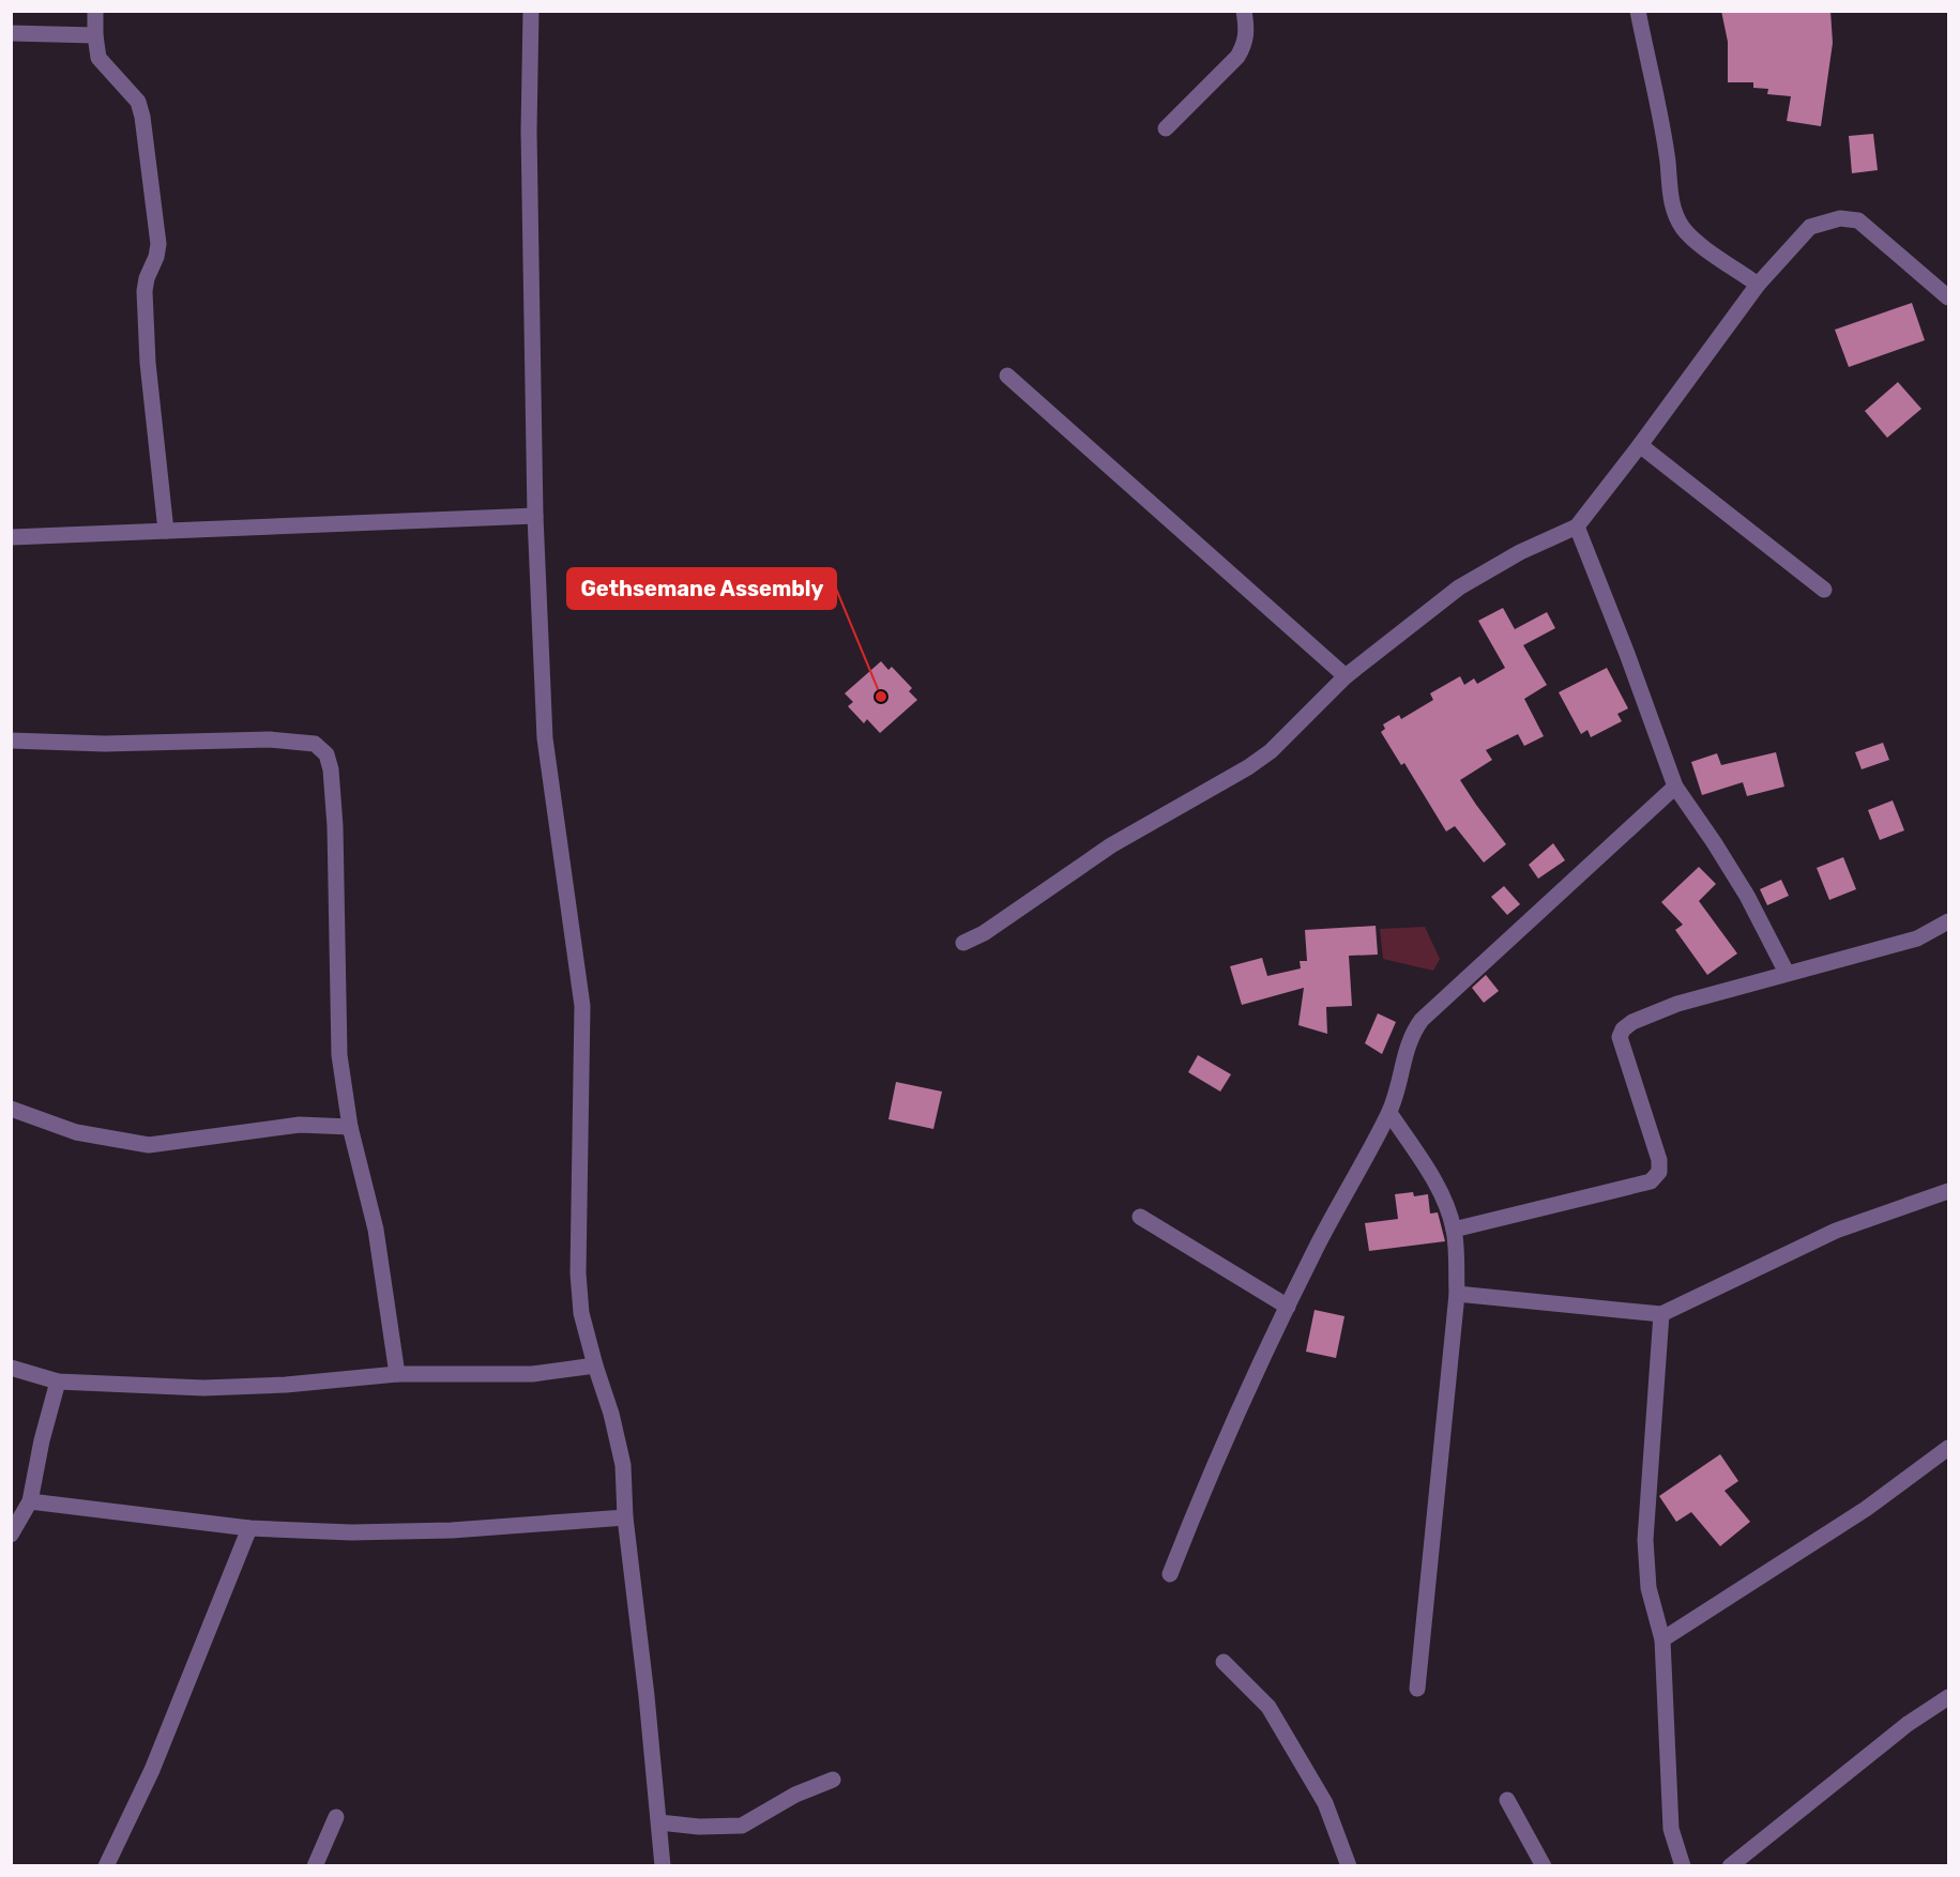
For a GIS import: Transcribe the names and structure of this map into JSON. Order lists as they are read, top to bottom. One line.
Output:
{"places":["Gethsemane Assembly"]}
